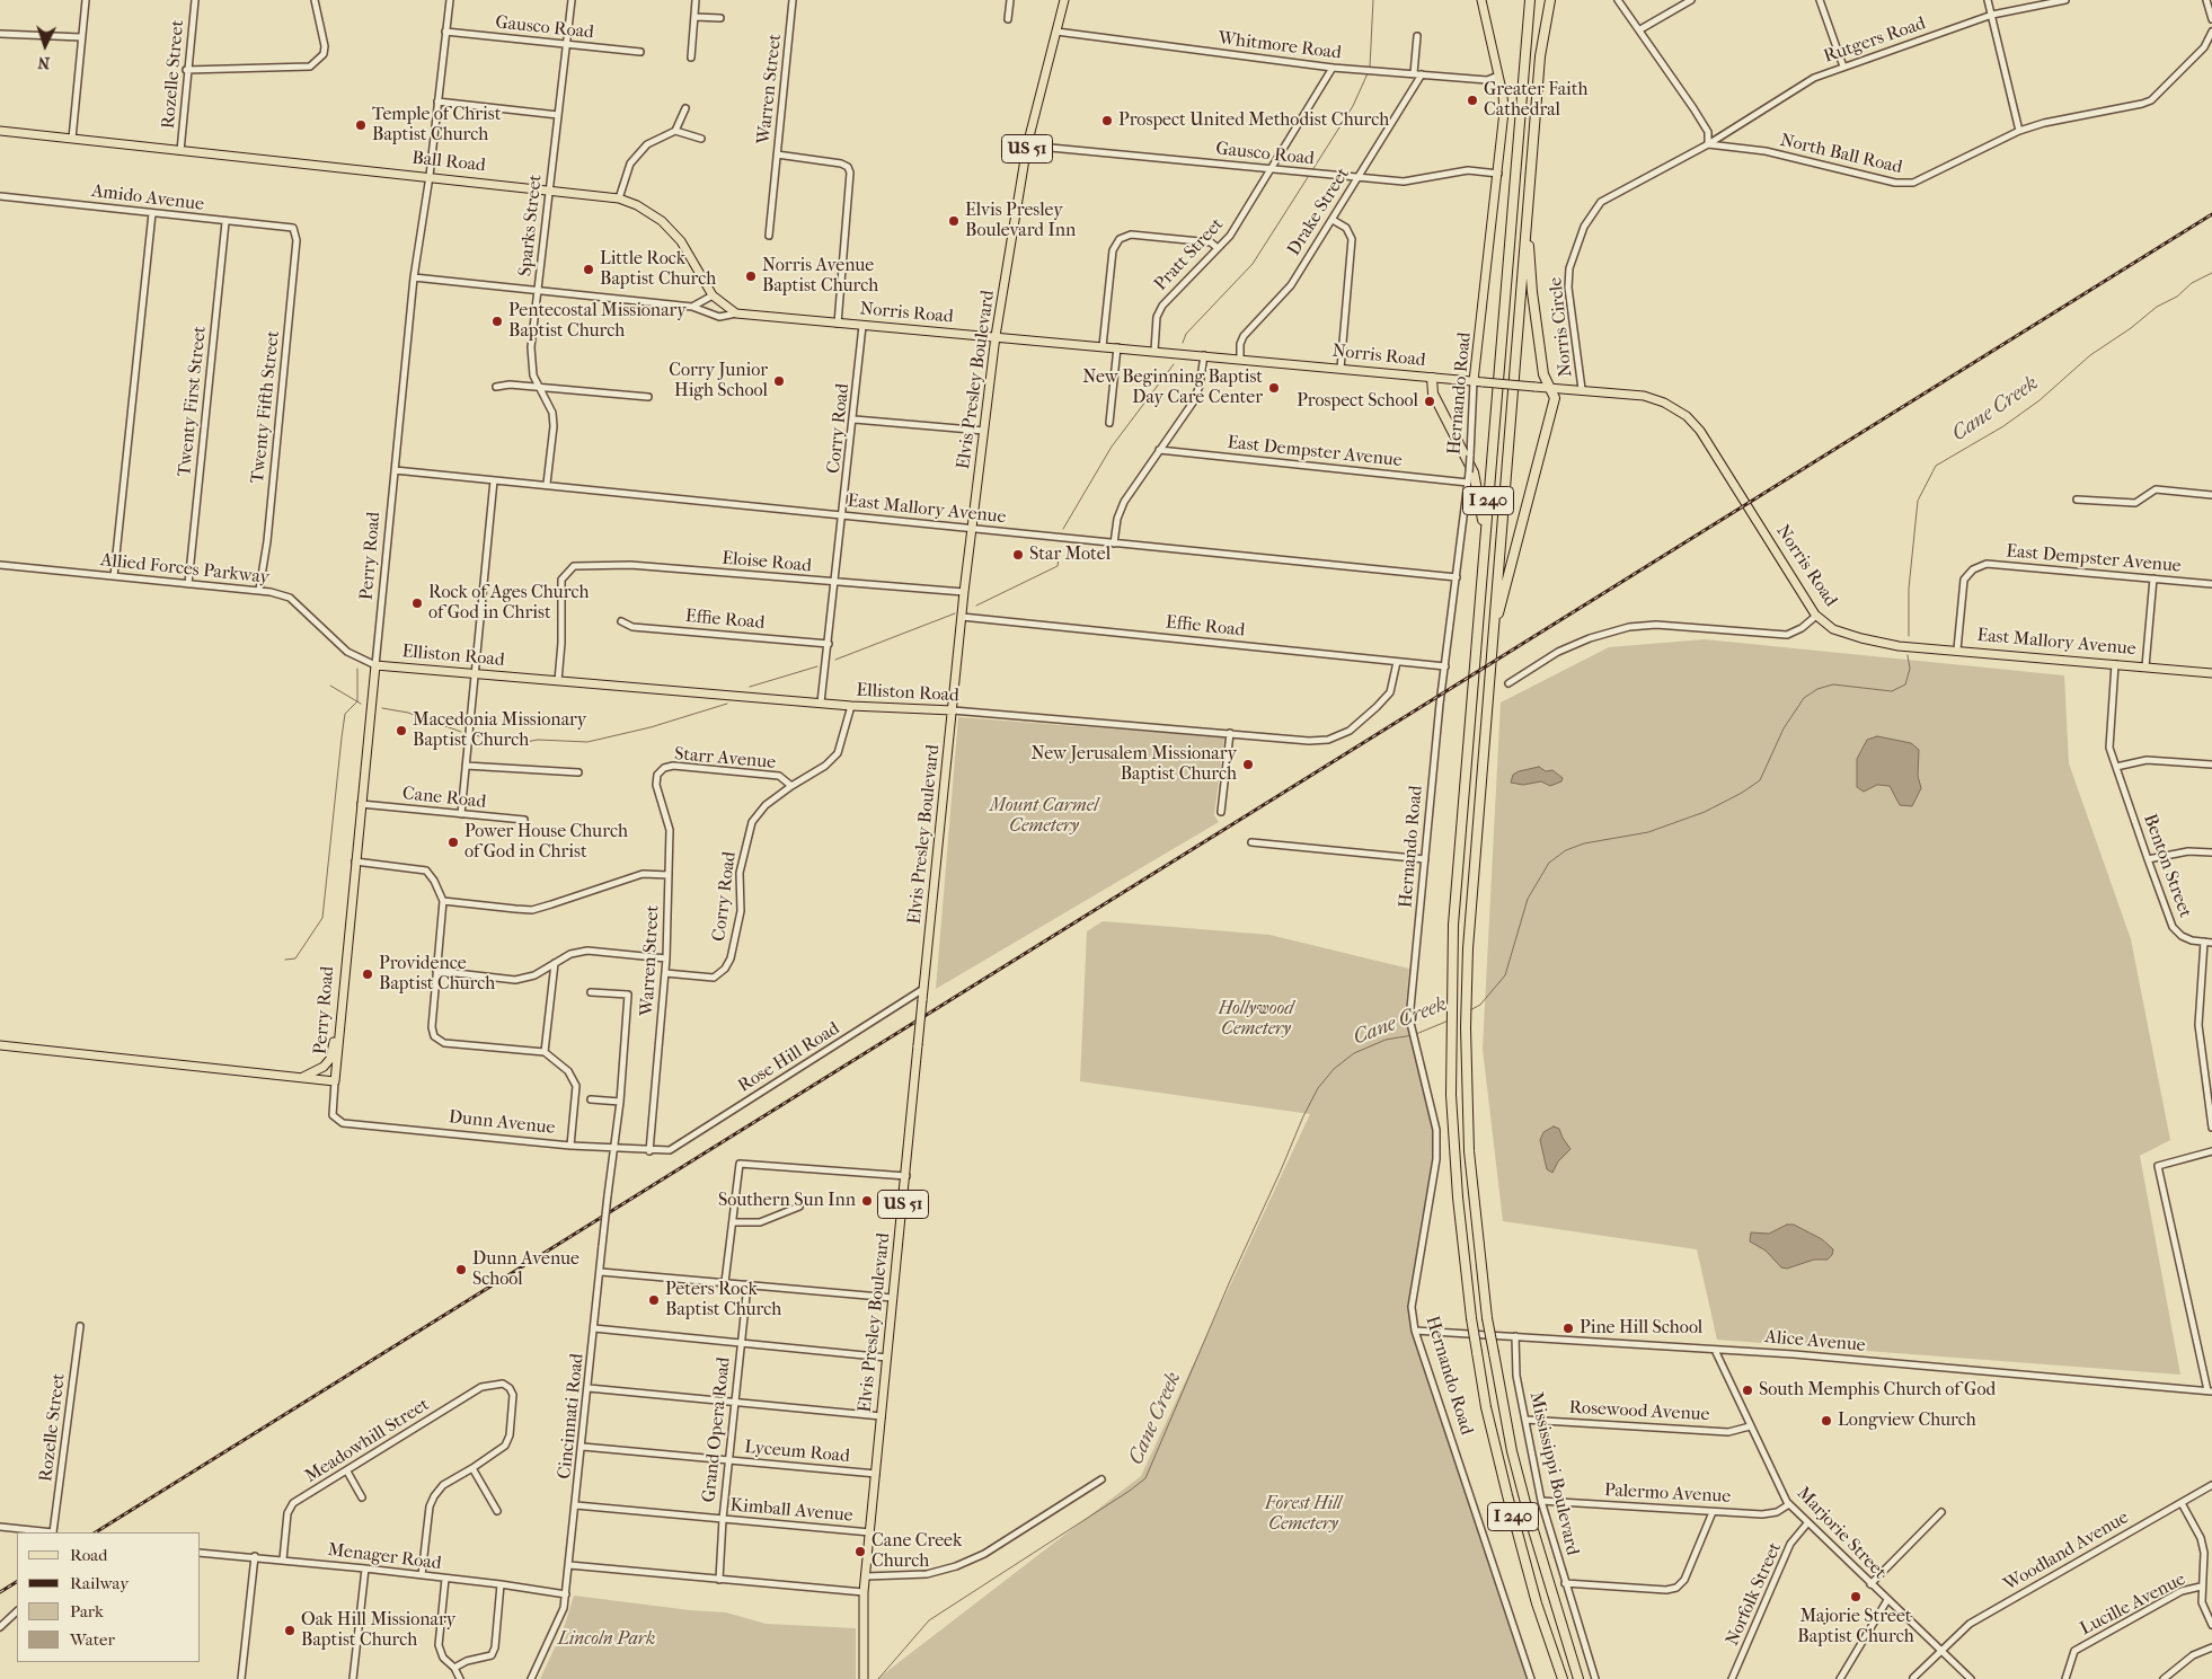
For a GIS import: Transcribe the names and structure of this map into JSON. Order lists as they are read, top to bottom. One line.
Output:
{"streets":{"highway":["I 240"],"main road":["US 51","Ball Road","Norris Road","Elvis Presley Boulevard","Hernando Road","East Mallory Avenue","Perry Road","Elliston Road"],"street":["Gausco Road","Rutgers Road","Whitmore Road","Rozelle Street","Warren Street","North Ball Road","Amido Avenue","Drake Street","Sparks Street","Pratt Street","Norris Circle","Twenty First Street","Twenty Fifth Street","Corry Road","East Dempster Avenue","Eloise Road","Allied Forces Parkway","Effie Road","Starr Avenue","Cane Road","Benton Street","Rose Hill Road","Dunn Avenue","Alice Avenue","Rosewood Avenue","Cincinnati Road","Grand Opera Road","Meadowhill Street","Lyceum Road","Mississippi Boulevard","Palermo Avenue","Kimball Avenue","Marjorie Street","Woodland Avenue","Menager Road","Norfolk Street","Lucille Avenue"]},"crossings":[["Gausco Road","Drake Street"],["Gausco Road","Sparks Street"],["Gausco Road","Pratt Street"],["Gausco Road","Elvis Presley Boulevard"],["Gausco Road","Hernando Road"],["Gausco Road","Perry Road"],["Rutgers Road","North Ball Road"],["Rutgers Road","Norris Circle"],["Whitmore Road","Drake Street"],["Whitmore Road","Pratt Street"],["Whitmore Road","Elvis Presley Boulevard"],["Whitmore Road","Hernando Road"],["Rozelle Street","Ball Road"],["Warren Street","Norris Road"],["Warren Street","Corry Road"],["Warren Street","Starr Avenue"],["Warren Street","Dunn Avenue"],["North Ball Road","Norris Circle"],["Ball Road","Sparks Street"],["Ball Road","Perry Road"],["Amido Avenue","Twenty First Street"],["Amido Avenue","Twenty Fifth Street"],["Drake Street","Norris Road"],["Sparks Street","Norris Road"],["Sparks Street","East Mallory Avenue"],["Pratt Street","Norris Road"],["Norris Road","Norris Circle"],["Norris Road","Elvis Presley Boulevard"],["Norris Road","Hernando Road"],["Norris Road","Corry Road"],["Norris Road","East Mallory Avenue"],["Norris Road","Perry Road"],["Elvis Presley Boulevard","East Mallory Avenue"],["Elvis Presley Boulevard","Eloise Road"],["Elvis Presley Boulevard","Effie Road"],["Elvis Presley Boulevard","Elliston Road"],["Elvis Presley Boulevard","Rose Hill Road"],["Elvis Presley Boulevard","Lyceum Road"],["Elvis Presley Boulevard","Kimball Avenue"],["Hernando Road","East Dempster Avenue"],["Hernando Road","East Mallory Avenue"],["Hernando Road","Effie Road"],["Hernando Road","Alice Avenue"],["Twenty First Street","Allied Forces Parkway"],["Twenty Fifth Street","Allied Forces Parkway"],["Corry Road","East Mallory Avenue"],["Corry Road","Eloise Road"],["Corry Road","Effie Road"],["Corry Road","Elliston Road"],["Corry Road","Starr Avenue"],["East Dempster Avenue","East Mallory Avenue"],["East Mallory Avenue","Perry Road"],["East Mallory Avenue","Benton Street"],["Perry Road","Allied Forces Parkway"],["Perry Road","Elliston Road"],["Perry Road","Cane Road"],["Perry Road","Dunn Avenue"],["Eloise Road","Elliston Road"],["Allied Forces Parkway","Elliston Road"],["Effie Road","Elliston Road"],["Rose Hill Road","Dunn Avenue"],["Dunn Avenue","Cincinnati Road"],["Alice Avenue","Mississippi Boulevard"],["Alice Avenue","Marjorie Street"],["Rosewood Avenue","Mississippi Boulevard"],["Rosewood Avenue","Marjorie Street"],["Cincinnati Road","Lyceum Road"],["Cincinnati Road","Kimball Avenue"],["Cincinnati Road","Menager Road"],["Grand Opera Road","Lyceum Road"],["Grand Opera Road","Kimball Avenue"],["Meadowhill Street","Menager Road"],["Mississippi Boulevard","Palermo Avenue"],["Palermo Avenue","Marjorie Street"],["Marjorie Street","Woodland Avenue"],["Marjorie Street","Norfolk Street"]],"water":["Cane Creek"],"parks":["Mount Carmel Cemetery","Hollywood Cemetery","Forest Hill Cemetery","Lincoln Park"],"places":["Greater Faith Cathedral","Prospect United Methodist Church","Temple of Christ Baptist Church","Elvis Presley Boulevard Inn","Little Rock Baptist Church","Norris Avenue Baptist Church","Pentecostal Missionary Baptist Church","Corry Junior High School","New Beginning Baptist Day Care Center","Prospect School","Star Motel","Rock of Ages Church of God in Christ","Macedonia Missionary Baptist Church","New Jerusalem Missionary Baptist Church","Power House Church of God in Christ","Providence Baptist Church","Southern Sun Inn","Dunn Avenue School","Peters Rock Baptist Church","Pine Hill School","South Memphis Church of God","Longview Church","Cane Creek Church","Majorie Street Baptist Church","Oak Hill Missionary Baptist Church"],"legend":["Road","Railway","Park","Water"],"north":"bottom"}
